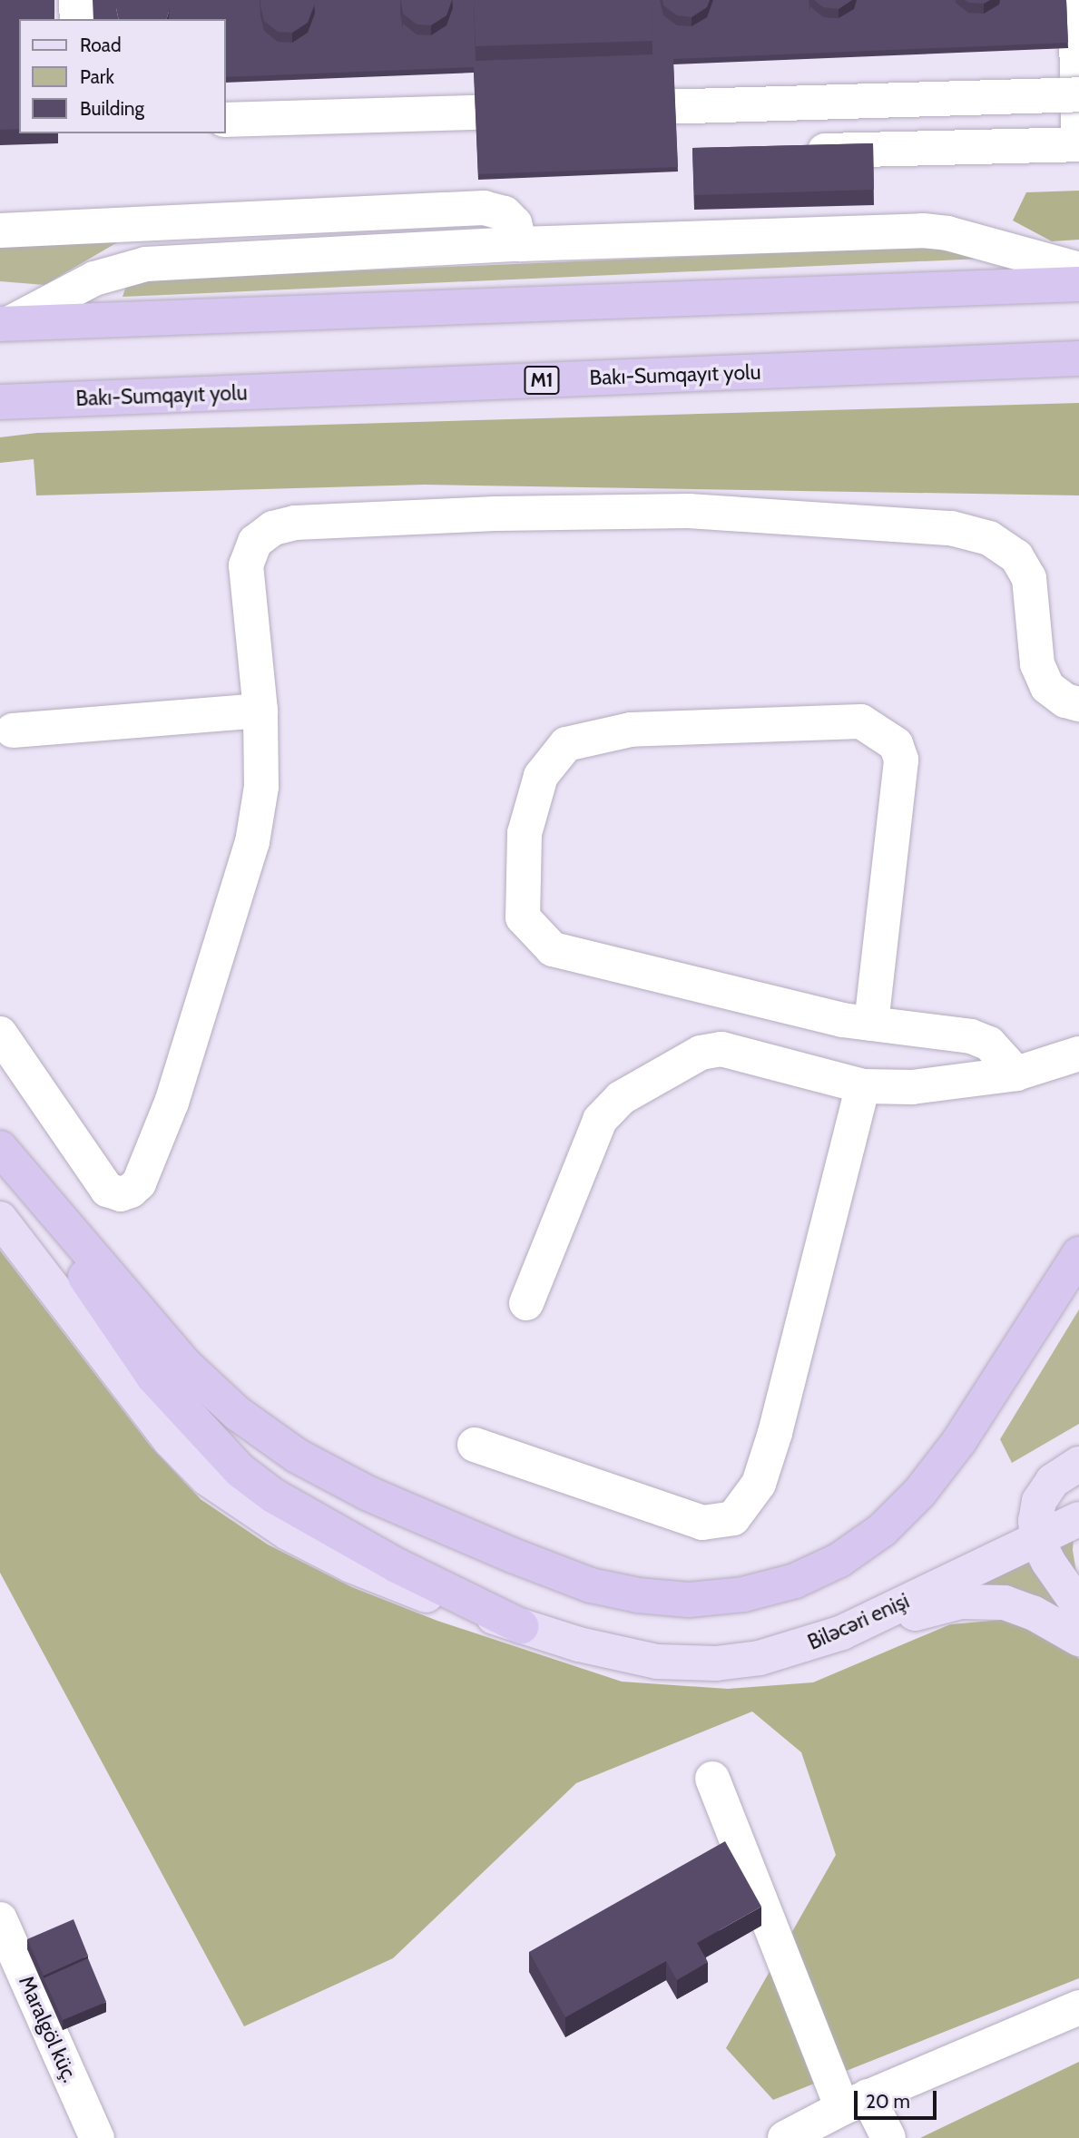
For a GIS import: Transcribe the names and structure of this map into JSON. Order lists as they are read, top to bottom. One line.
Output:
{"streets":{"highway":["Bakı-Sumqayıt yolu","M1"],"main road":["Biləcəri enişi"],"street":["Maralgöl küç."]},"legend":["Road","Park","Building"],"scale_bar":"20 m"}
